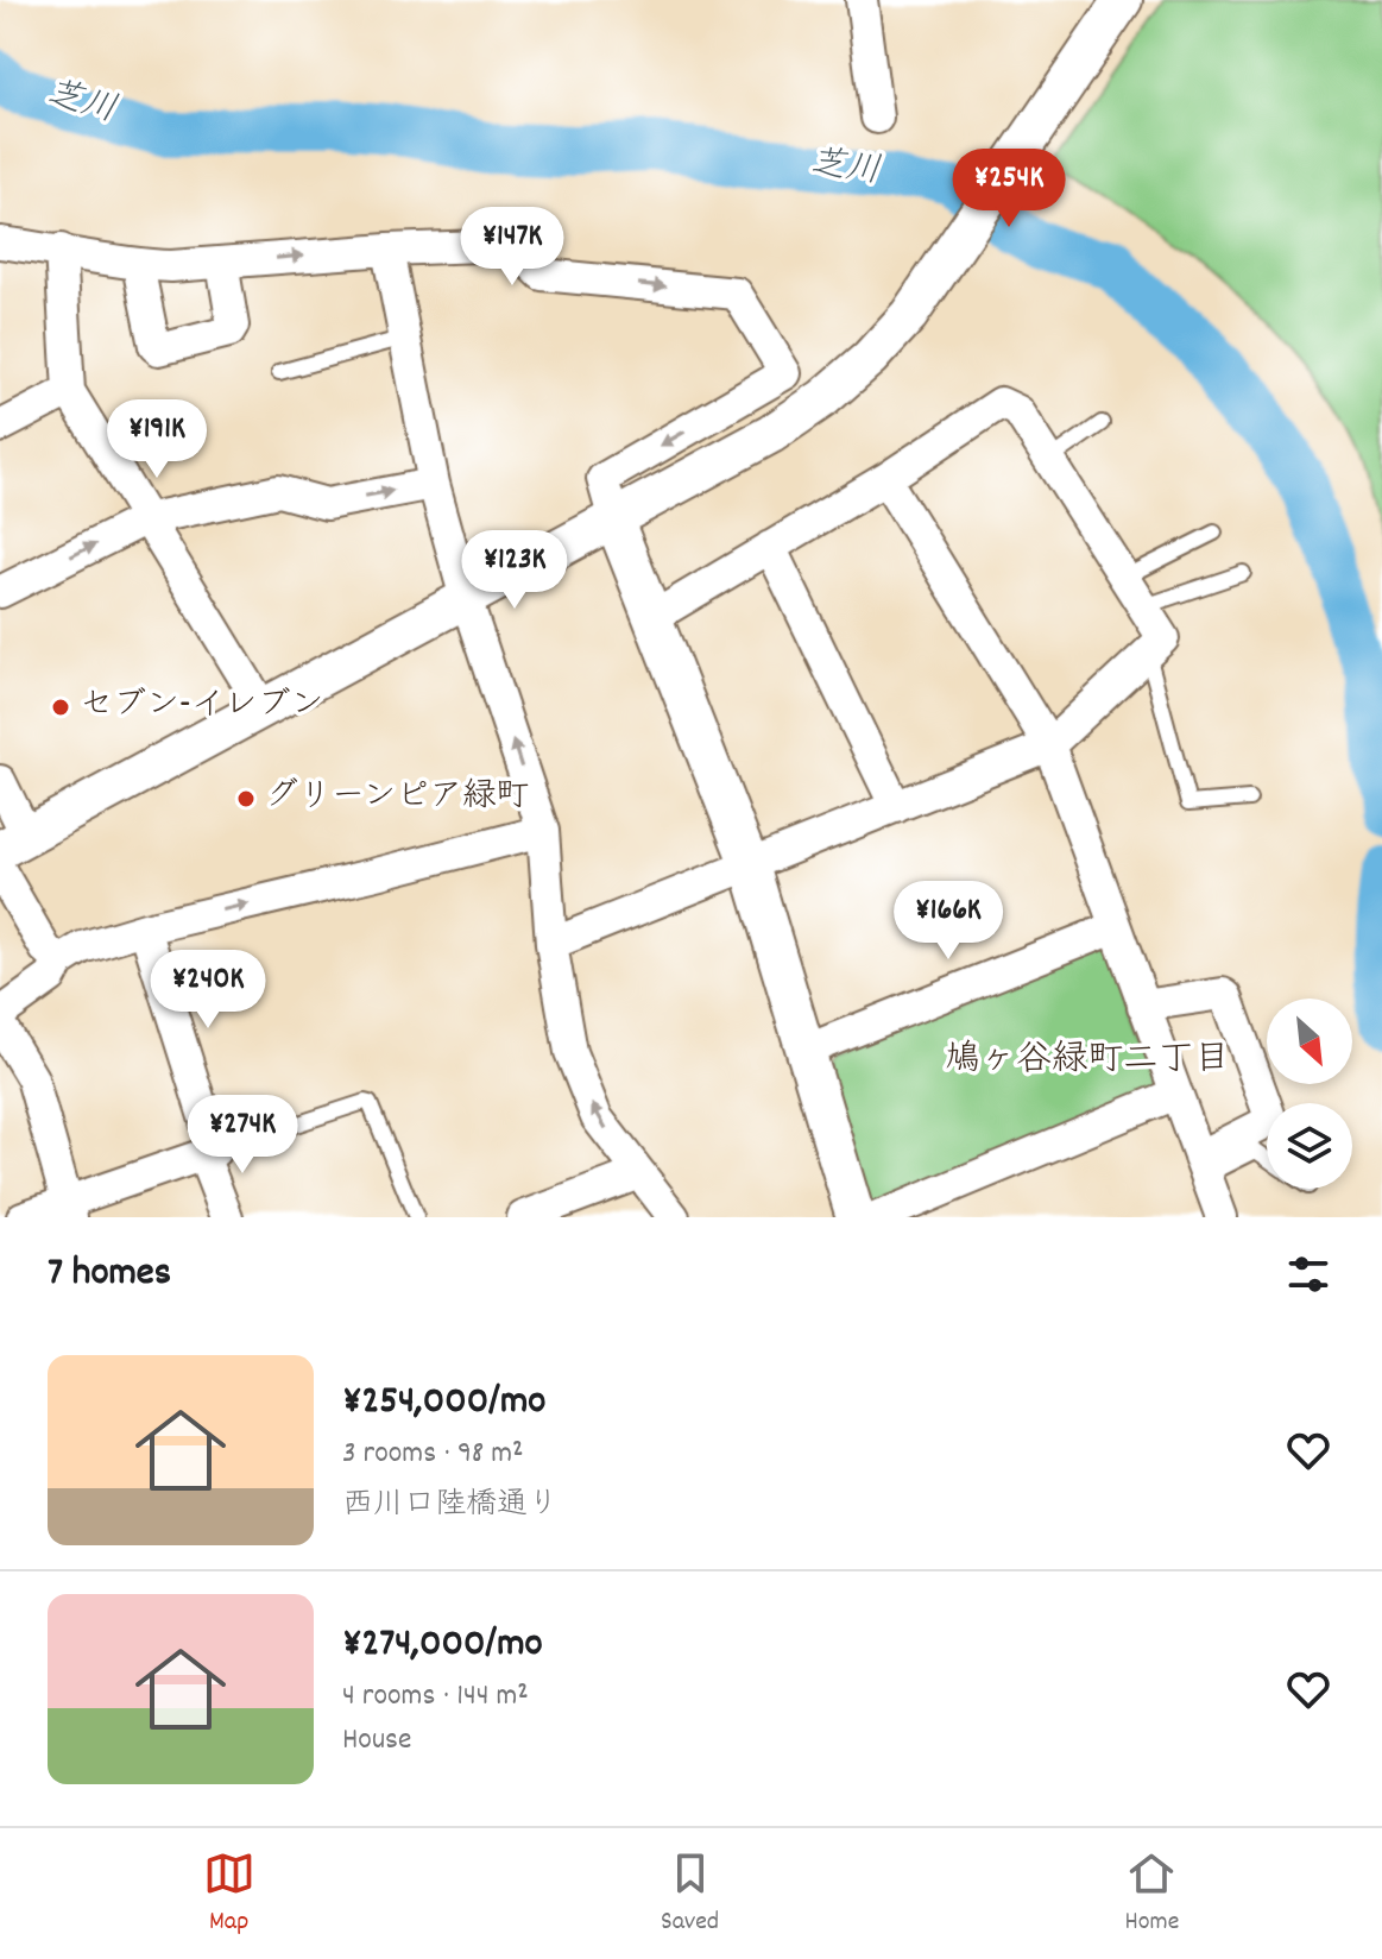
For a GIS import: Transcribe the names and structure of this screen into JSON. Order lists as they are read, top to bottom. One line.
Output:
{"districts":["鳩ヶ谷緑町二丁目"],"water":["芝川"],"places":["セブン-イレブン","グリーンピア緑町"],"north":"bottom right","page":{"price":["¥254K","¥147K","¥191K","¥123K","¥166K","¥240K","¥274K"],"heading":"7 homes","list":[{"name":"¥254,000/mo","note":"3 rooms · 98 m² · 西川口陸橋通り"},{"name":"¥274,000/mo","note":"4 rooms · 144 m² · House"}],"tabs":["Map","Saved","Home"]}}
